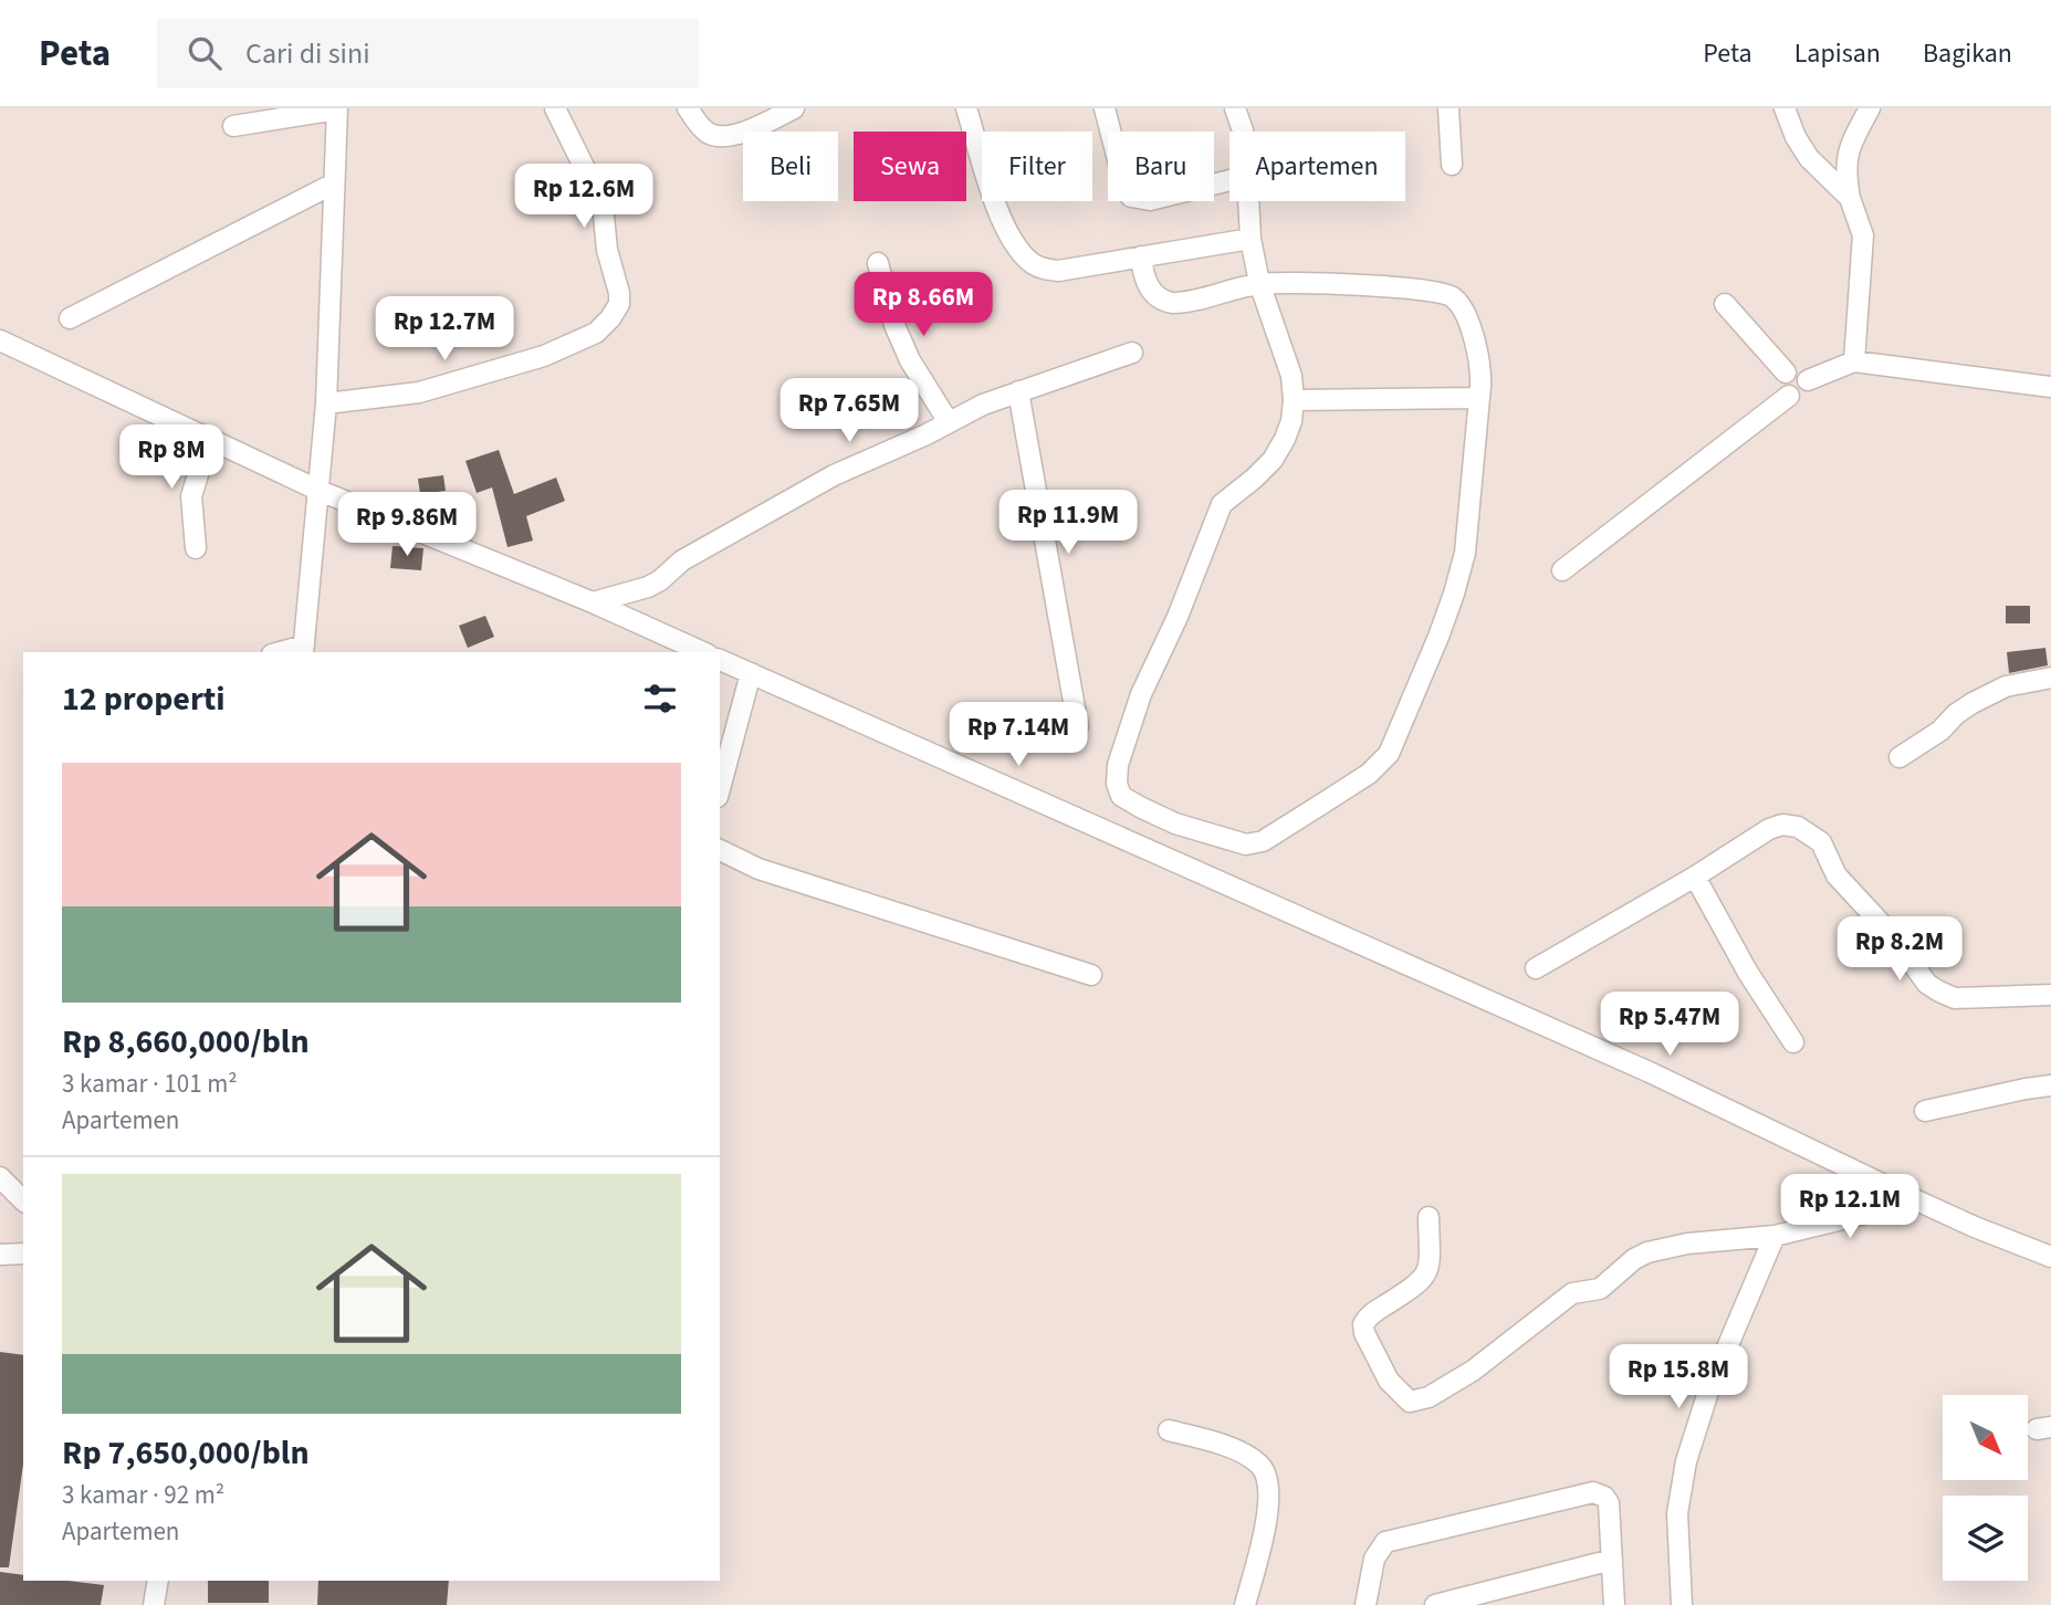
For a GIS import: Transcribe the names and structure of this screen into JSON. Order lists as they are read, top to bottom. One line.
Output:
{"north":"bottom right","page":{"header":"Peta","search":"Cari di sini","nav":["Peta","Lapisan","Bagikan"],"chip":["Beli","Sewa","Filter","Baru","Apartemen"],"price":["Rp 12.6M","Rp 8.66M","Rp 12.7M","Rp 7.65M","Rp 8M","Rp 11.9M","Rp 9.86M","Rp 7.14M","Rp 8.2M","Rp 5.47M","Rp 12.1M","Rp 15.8M"],"heading":"12 properti","list":[{"name":"Rp 8,660,000/bln","note":"3 kamar · 101 m² · Apartemen"},{"name":"Rp 7,650,000/bln","note":"3 kamar · 92 m² · Apartemen"}]}}
